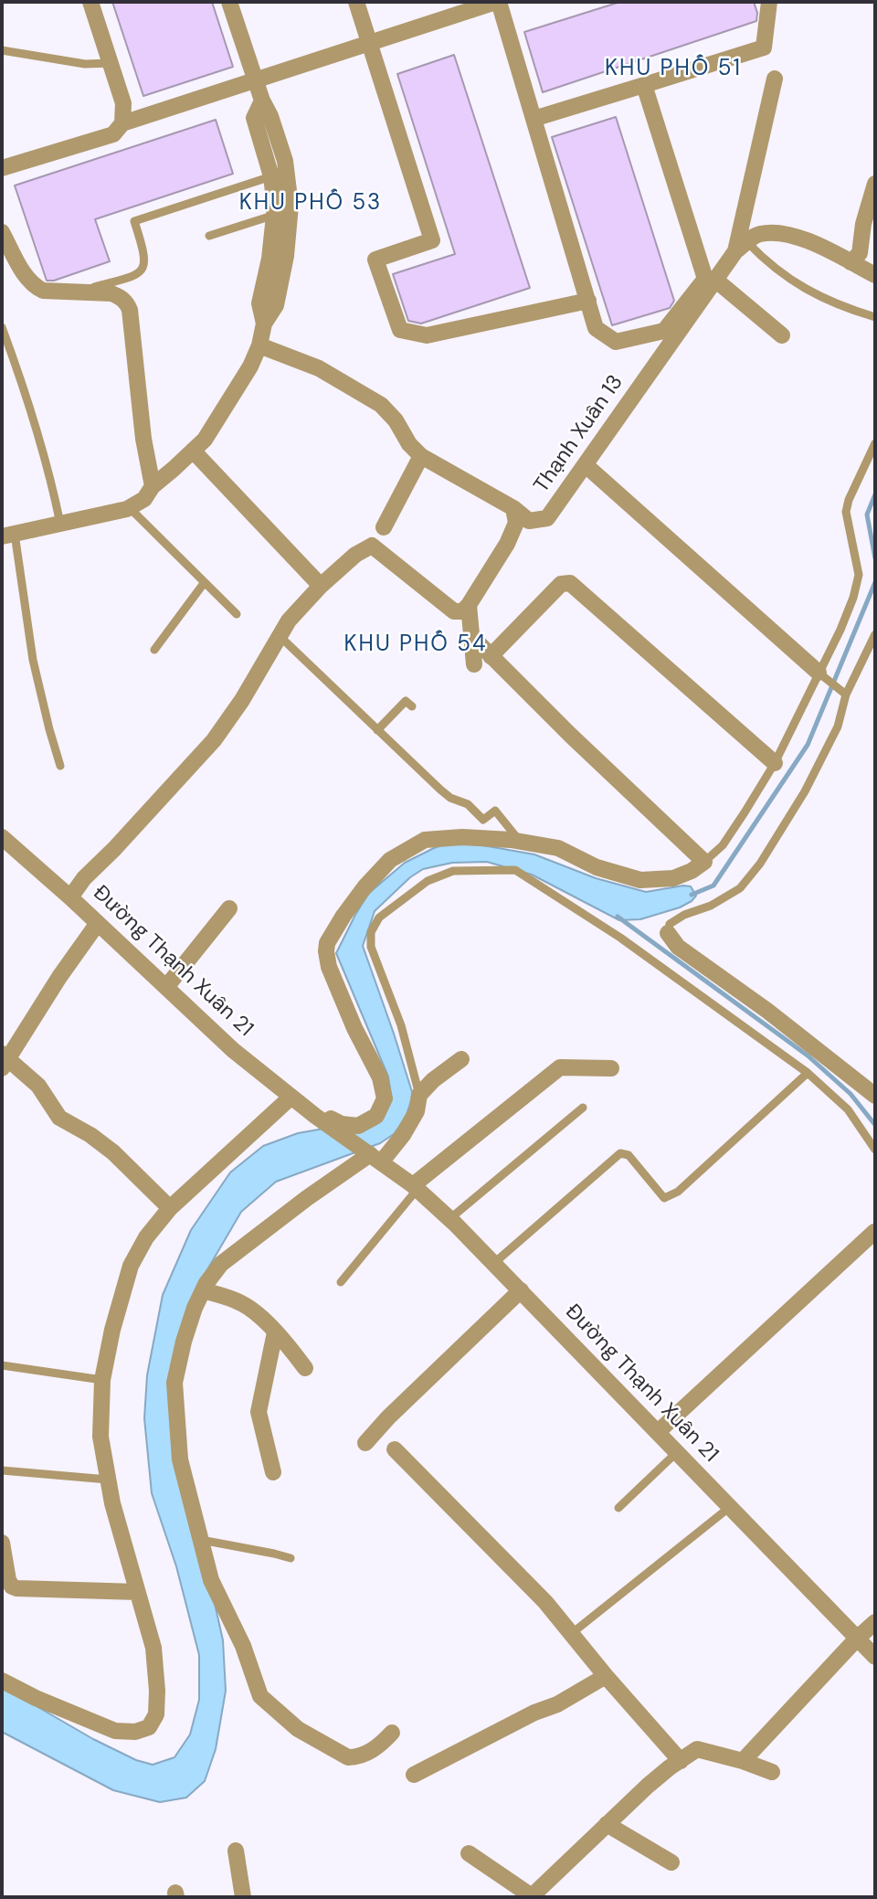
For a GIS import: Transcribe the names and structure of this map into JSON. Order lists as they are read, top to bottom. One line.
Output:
{"streets":{"street":["Thạnh Xuân 13","Đường Thạnh Xuân 21"]},"districts":["KHU PHỐ 51","KHU PHỐ 53","KHU PHỐ 54"]}
